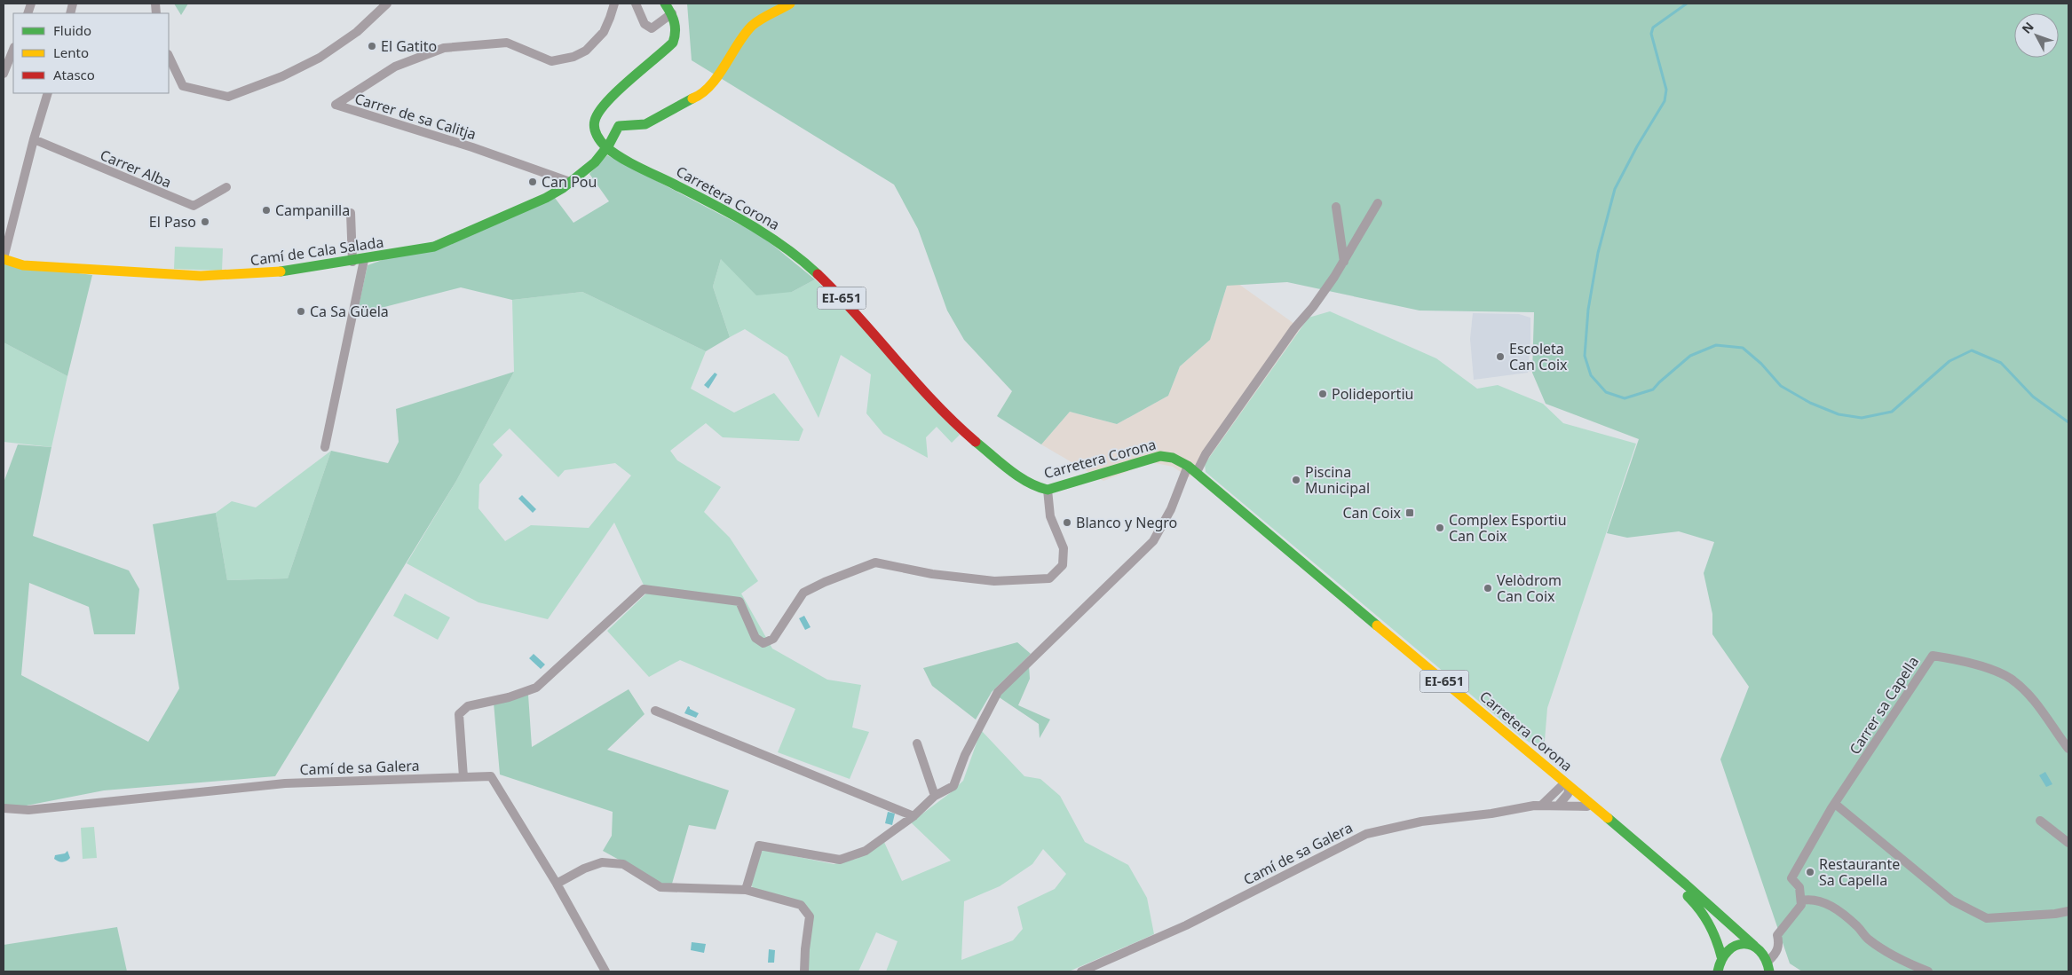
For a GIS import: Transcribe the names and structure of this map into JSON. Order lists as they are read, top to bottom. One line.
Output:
{"streets":{"main road":["Carretera Corona","Camí de Cala Salada","EI-651"],"street":["Carrer de sa Calitja","Carrer Alba","Carrer sa Capella","Camí de sa Galera"]},"crossings":[["Carrer de sa Calitja","Camí de Cala Salada"],["Carretera Corona","Camí de Cala Salada"],["Carretera Corona","EI-651"],["Carretera Corona","Camí de sa Galera"],["Camí de Cala Salada","EI-651"]],"places":{"other":["El Gatito","Can Pou","Campanilla","El Paso","Ca Sa Güela","Escoleta Can Coix","Polideportiu","Piscina Municipal","Blanco y Negro","Complex Esportiu Can Coix","Velòdrom Can Coix","Restaurante Sa Capella"],"transit":["Can Coix"]},"legend":["Fluido","Lento","Atasco"],"north":"top left"}
